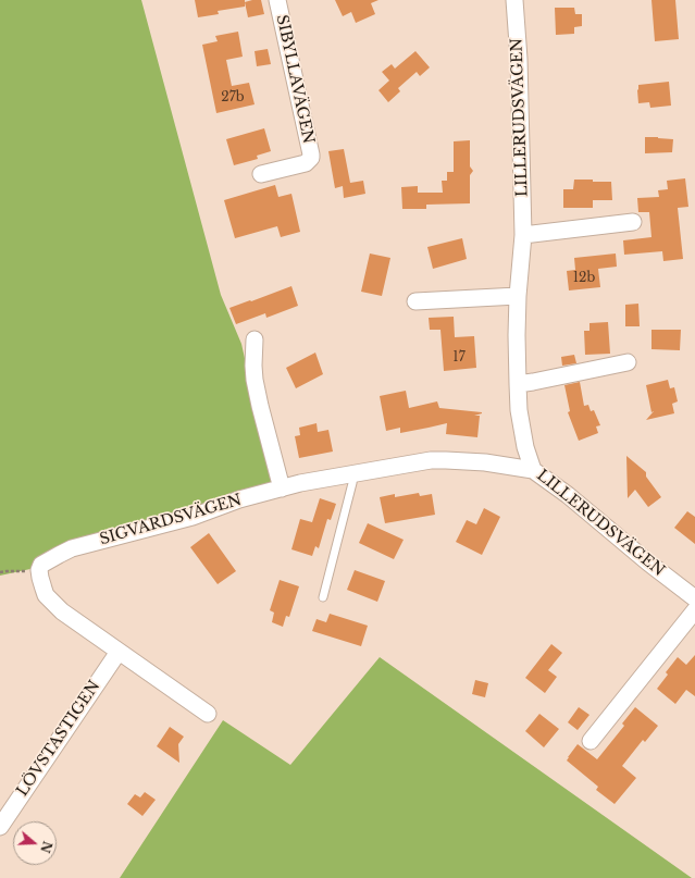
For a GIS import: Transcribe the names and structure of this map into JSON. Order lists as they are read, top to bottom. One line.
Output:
{"streets":{"street":["SIBYLLAVÄGEN","LILLERUDSVÄGEN","SIGVARDSVÄGEN","LÖVSTASTIGEN"]},"crossings":[["LILLERUDSVÄGEN","SIGVARDSVÄGEN"]],"house_numbers":["27b","12b","17"],"north":"right"}
